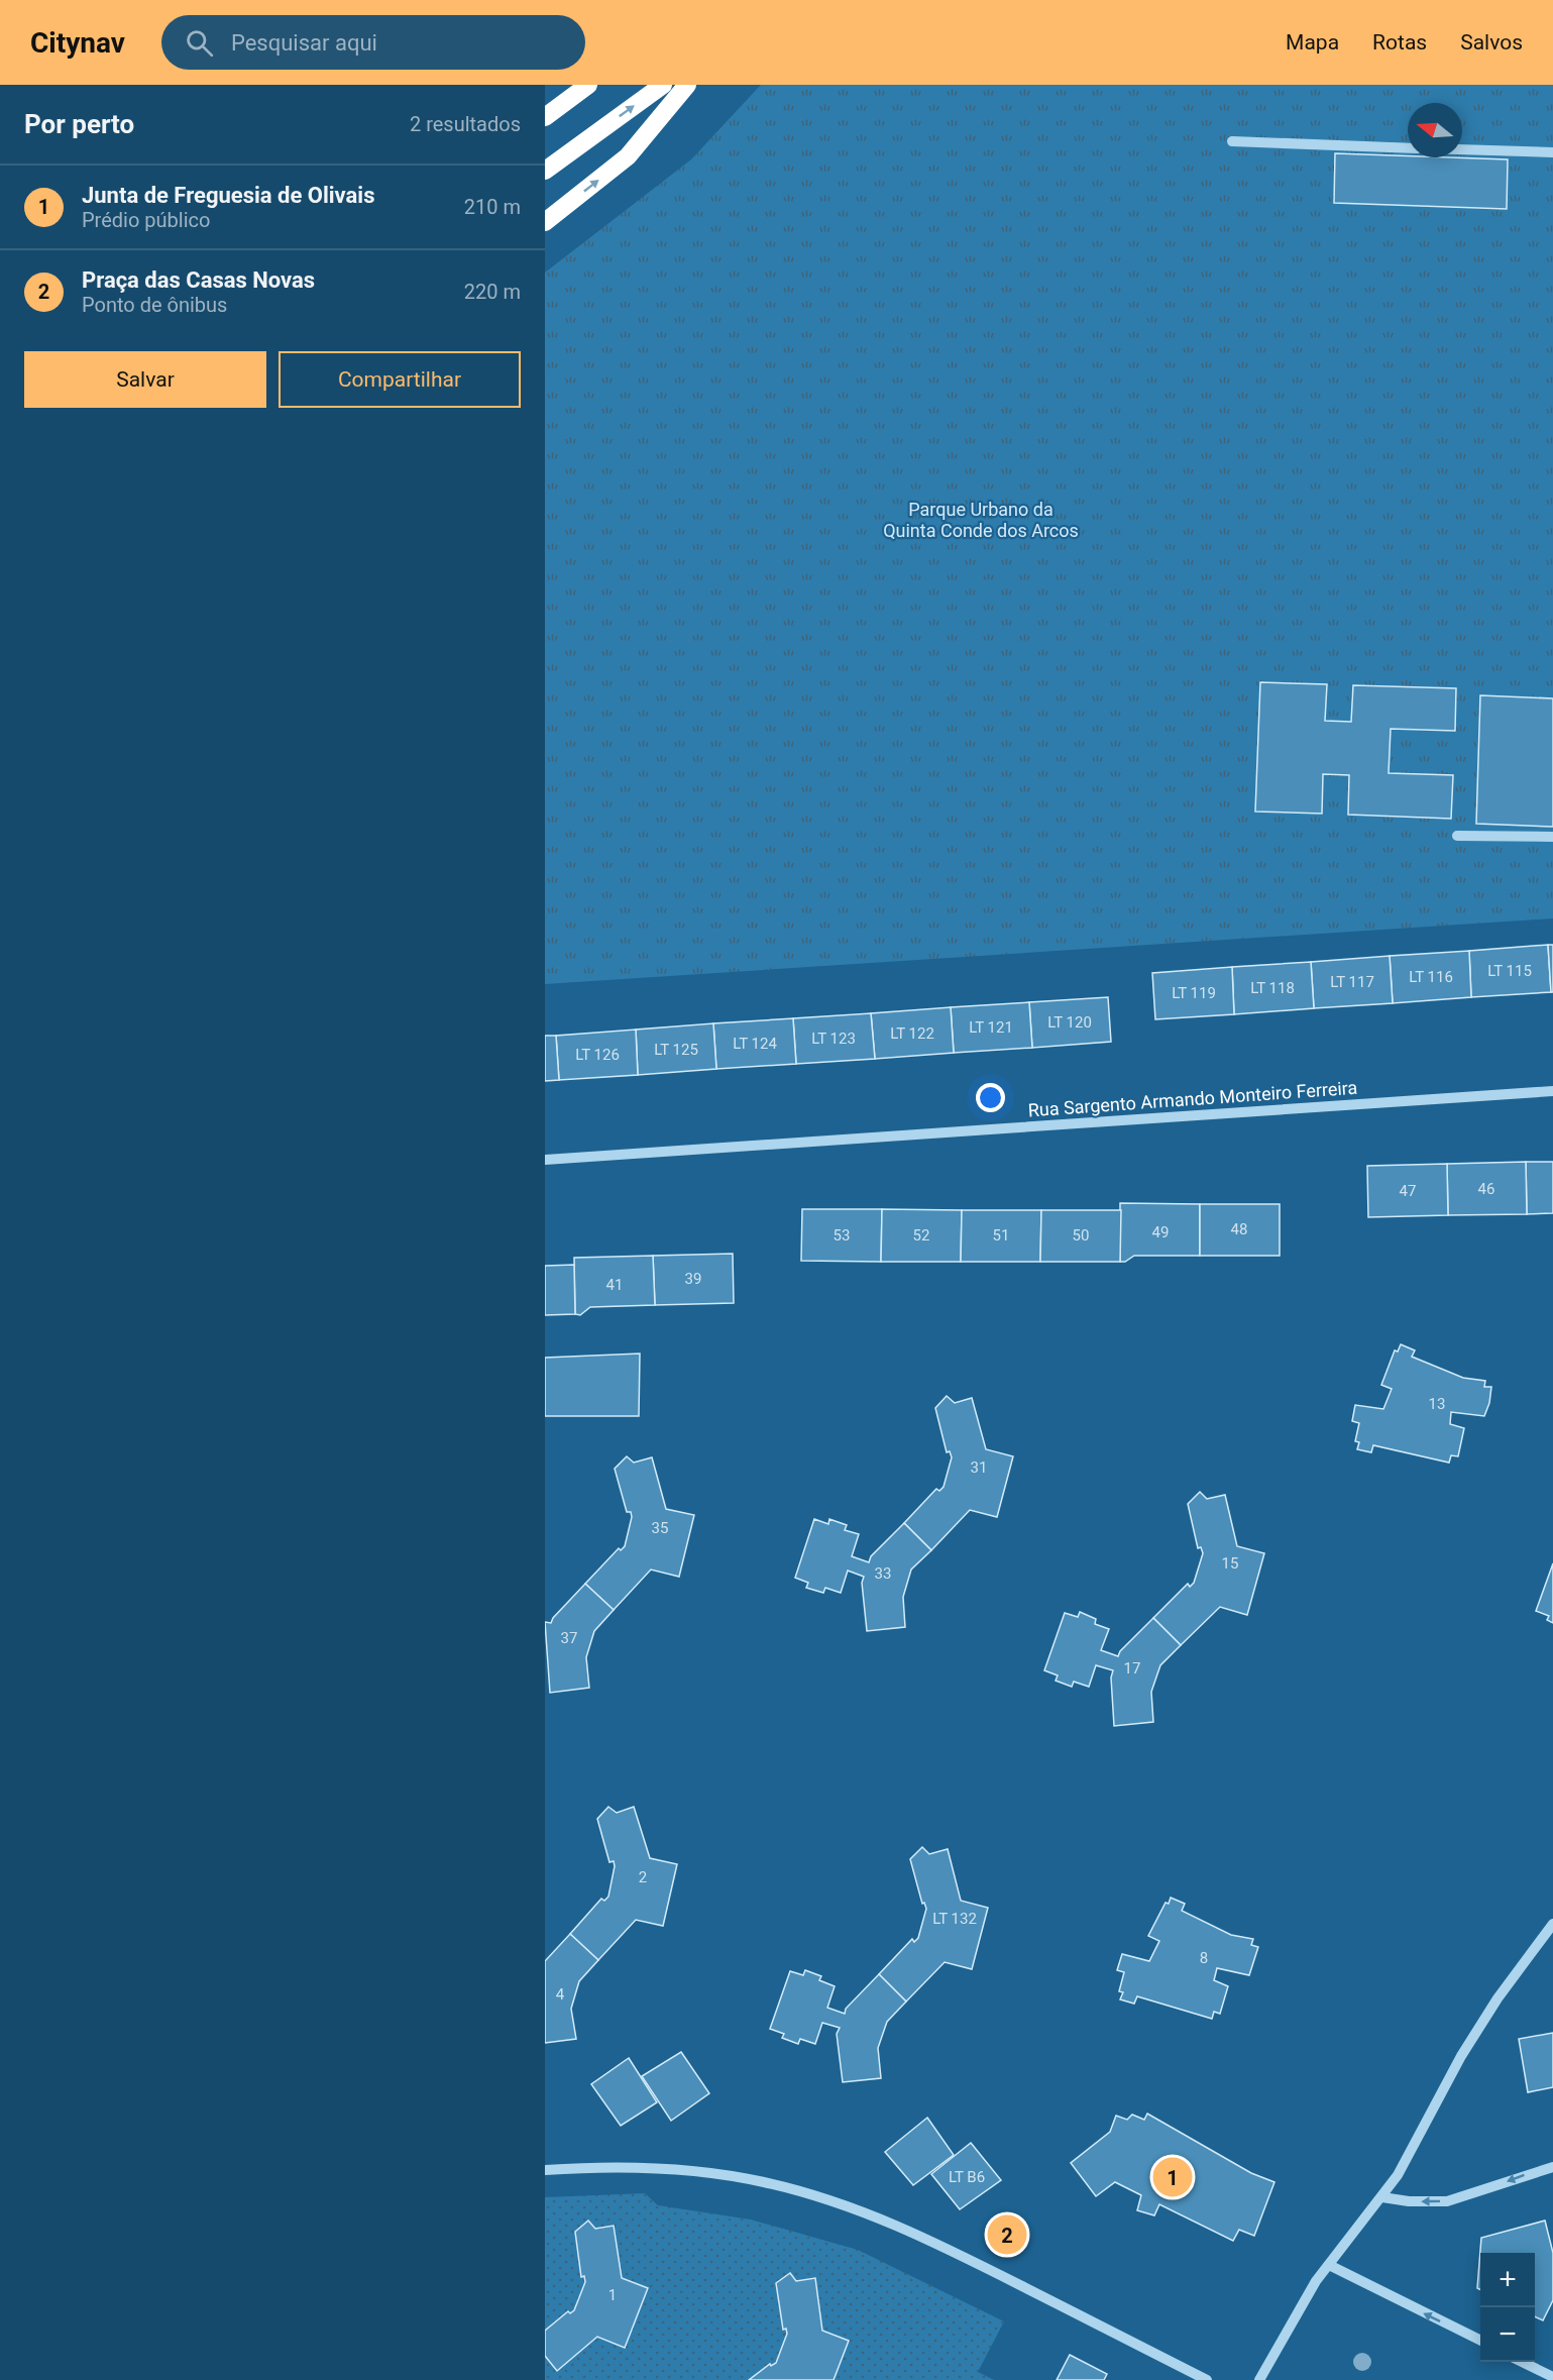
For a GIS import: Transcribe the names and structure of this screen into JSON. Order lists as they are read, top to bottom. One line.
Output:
{"streets":{"street":["Rua Sargento Armando Monteiro Ferreira"]},"parks":["Parque Urbano da Quinta Conde dos Arcos"],"house_numbers":["LT 115","LT 116","LT 117","LT 118","LT 119","LT 120","LT 121","LT 122","LT 123","LT 124","LT 125","LT 126","46","47","48","49","53","52","51","50","39","41","13","31","35","15","33","37","17","2","LT 132","8","4","LT B6","1"],"north":"left","page":{"header":"Citynav","search":"Pesquisar aqui","nav":["Mapa","Rotas","Salvos"],"heading":["Por perto","2 resultados"],"list":[{"mark":"1","name":"Junta de Freguesia de Olivais","note":"Prédio público","value":"210 m"},{"mark":"2","name":"Praça das Casas Novas","note":"Ponto de ônibus","value":"220 m"}],"buttons":["Salvar","Compartilhar"],"pins":["1","2"],"map_buttons":["+","−"]}}
